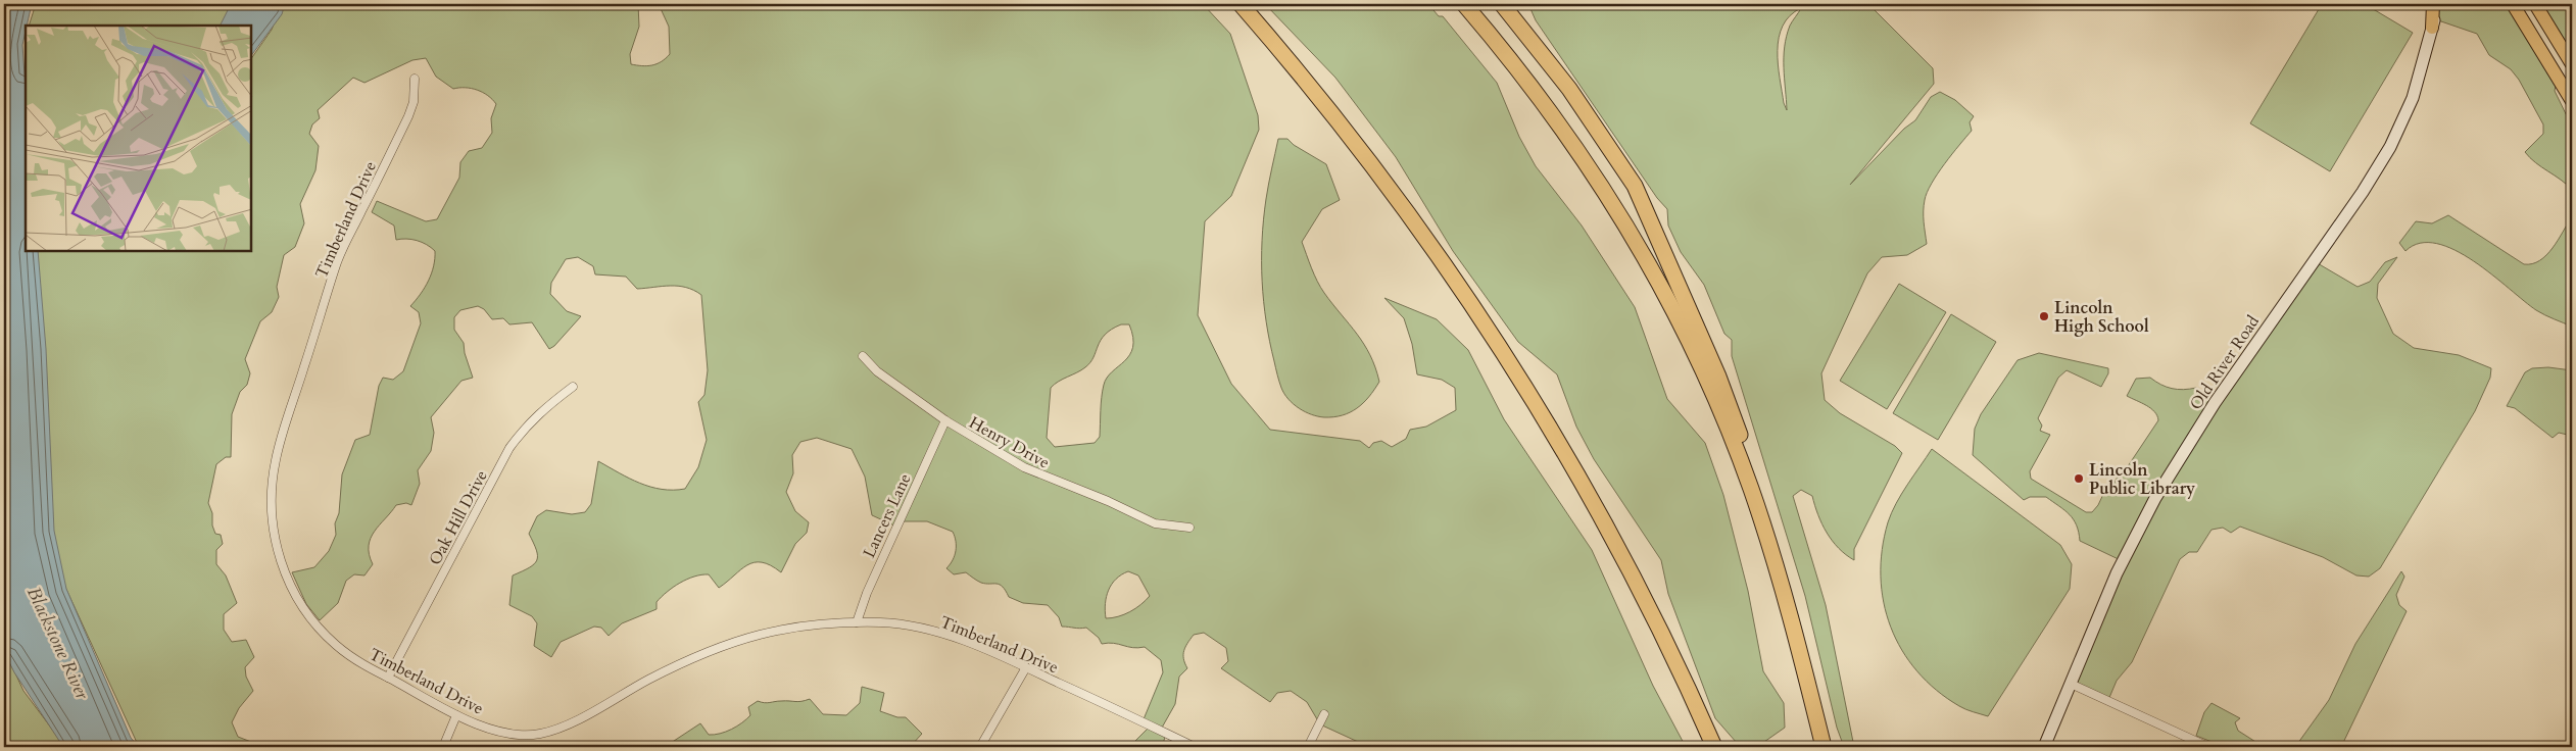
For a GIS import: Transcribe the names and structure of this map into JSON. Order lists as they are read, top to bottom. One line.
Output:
{"streets":{"main road":["Old River Road"],"street":["Timberland Drive","Henry Drive","Lancers Lane","Oak Hill Drive"]},"crossings":[["Timberland Drive","Lancers Lane"],["Timberland Drive","Oak Hill Drive"],["Henry Drive","Lancers Lane"]],"water":["Blackstone River"],"places":["Lincoln High School","Lincoln Public Library"]}
